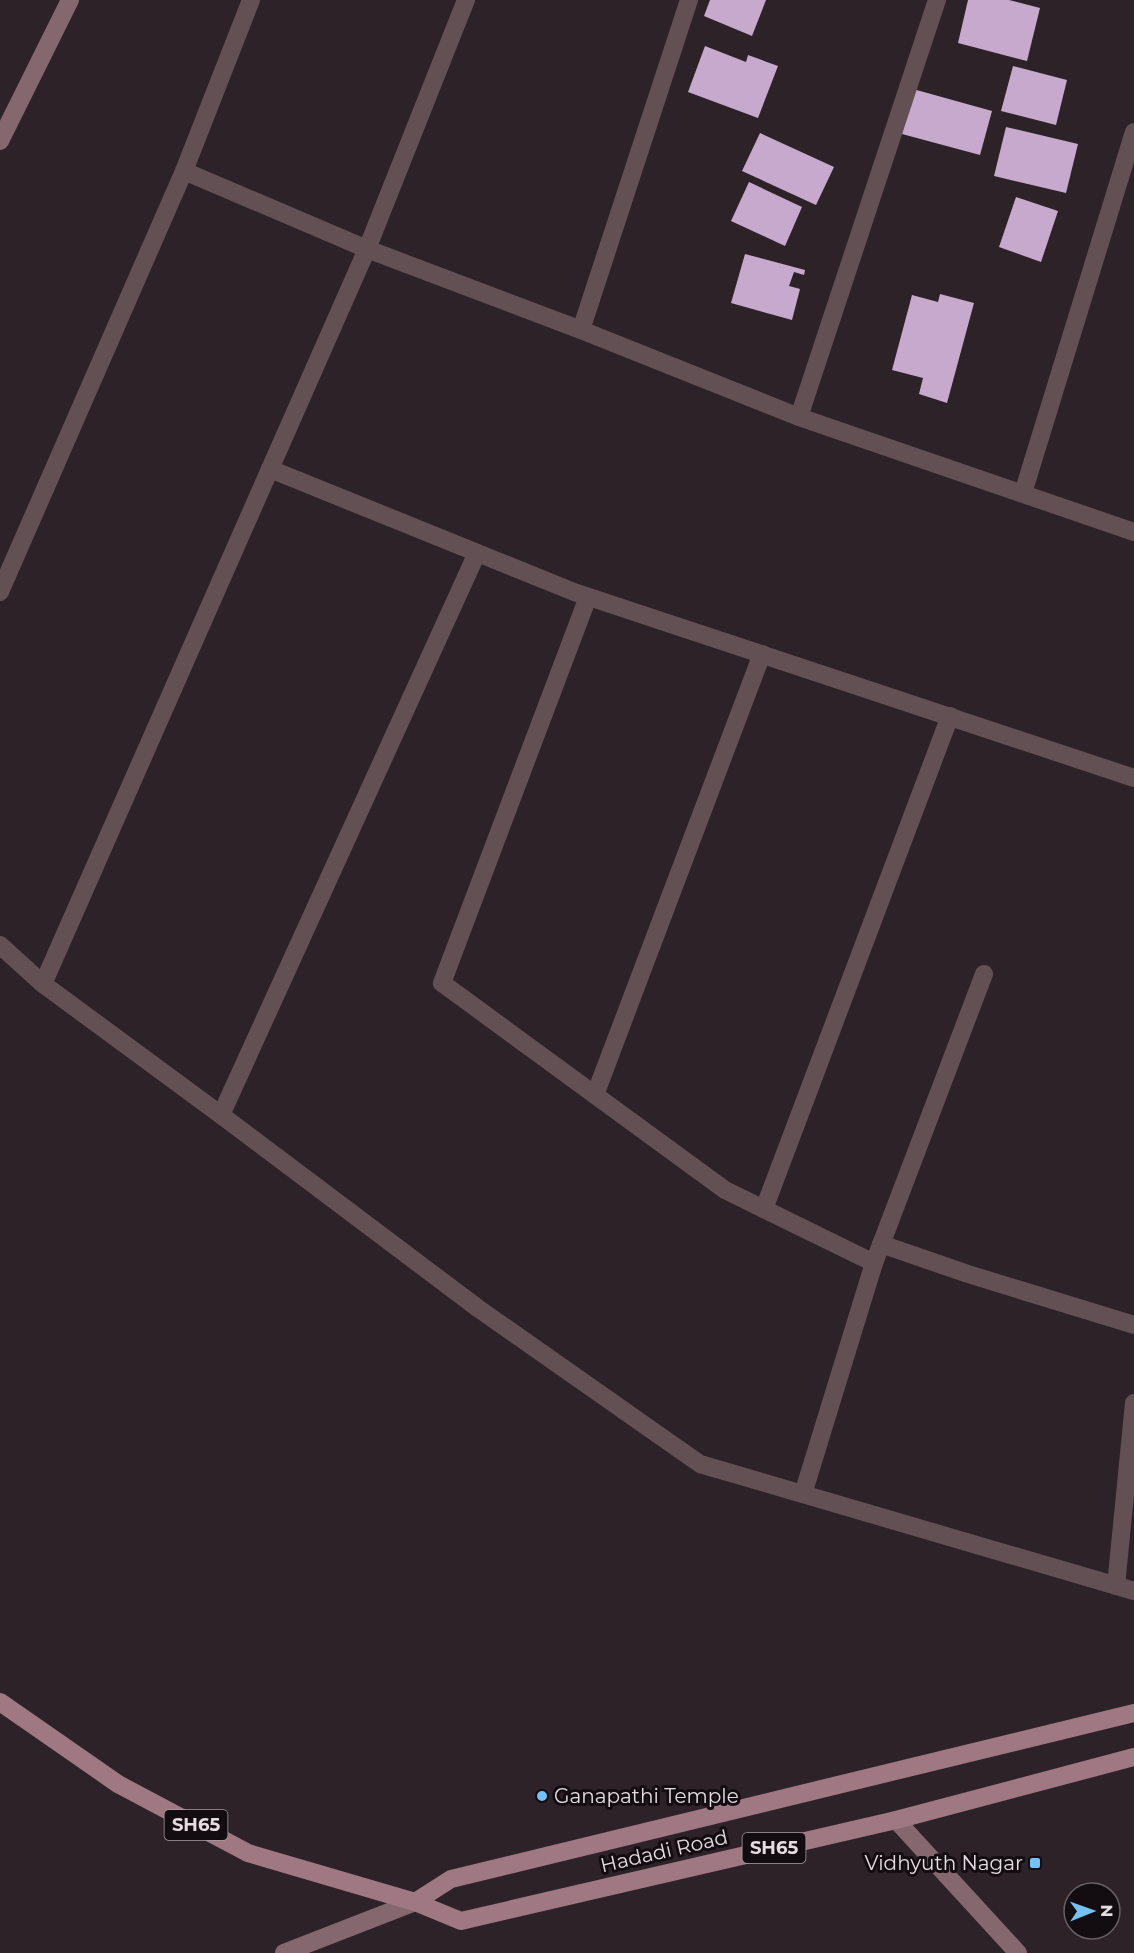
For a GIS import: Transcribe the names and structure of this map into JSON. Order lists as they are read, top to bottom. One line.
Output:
{"streets":{"main road":["SH65","Hadadi Road"]},"crossings":[["SH65","Hadadi Road"]],"places":{"other":["Ganapathi Temple"],"transit":["Vidhyuth Nagar"]},"north":"right"}
